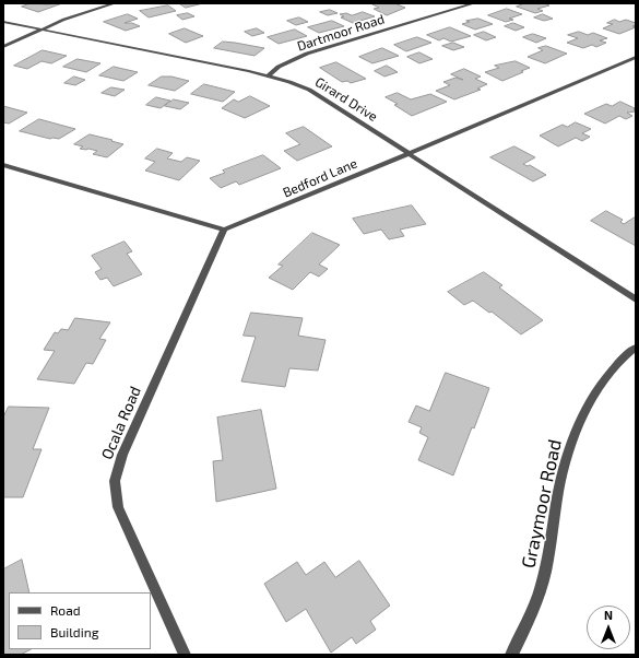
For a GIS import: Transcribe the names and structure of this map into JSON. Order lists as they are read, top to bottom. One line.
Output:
{"streets":{"street":["Dartmoor Road","Girard Drive","Bedford Lane","Ocala Road","Graymoor Road"]},"crossings":[["Dartmoor Road","Girard Drive"],["Girard Drive","Bedford Lane"],["Bedford Lane","Ocala Road"]],"legend":["Road","Building"],"north":"top"}
